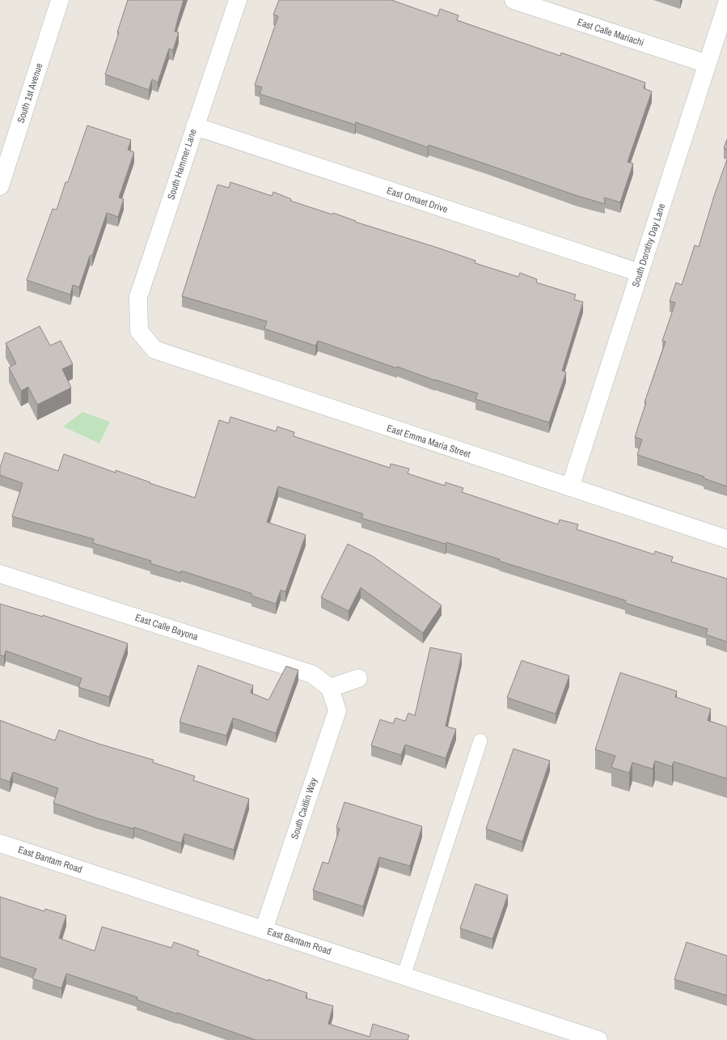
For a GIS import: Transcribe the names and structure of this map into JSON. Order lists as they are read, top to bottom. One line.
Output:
{"streets":{"street":["East Calle Mariachi","South 1st Avenue","South Hammer Lane","East Omaet Drive","South Dorothy Day Lane","East Emma Maria Street","East Calle Bayona","South Caitlin Way","East Bantam Road"]},"crossings":[["East Calle Mariachi","South Dorothy Day Lane"],["South Hammer Lane","East Omaet Drive"],["South Hammer Lane","East Emma Maria Street"],["East Omaet Drive","South Dorothy Day Lane"],["South Dorothy Day Lane","East Emma Maria Street"],["East Calle Bayona","South Caitlin Way"],["South Caitlin Way","East Bantam Road"]]}
